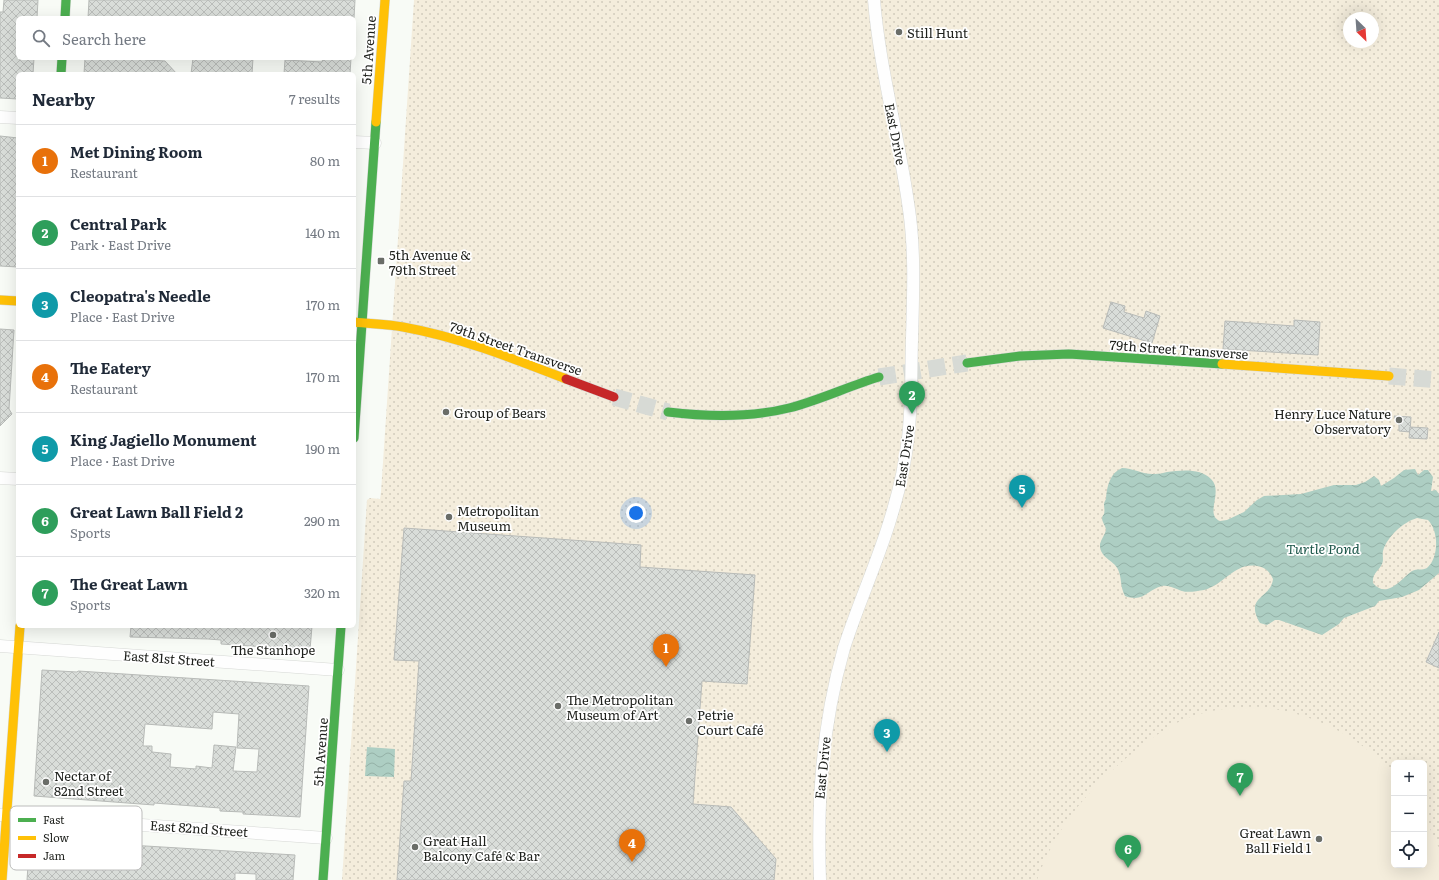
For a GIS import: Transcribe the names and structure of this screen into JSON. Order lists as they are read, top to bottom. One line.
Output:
{"streets":{"main road":["5th Avenue","79th Street Transverse"],"street":["East Drive","East 81st Street","East 82nd Street"]},"crossings":[["5th Avenue","79th Street Transverse"],["5th Avenue","East 81st Street"],["5th Avenue","East 82nd Street"]],"water":["Turtle Pond"],"places":{"other":["Still Hunt","Group of Bears","Henry Luce Nature Observatory","Metropolitan Museum","The Stanhope","The Metropolitan Museum of Art","Petrie Court Café","Nectar of 82nd Street","Great Lawn Ball Field 1","Great Hall Balcony Café & Bar"],"transit":["5th Avenue & 79th Street"]},"legend":["Fast","Slow","Jam"],"north":"bottom right","page":{"search":"Search here","heading":["Nearby","7 results"],"list":[{"mark":"1","name":"Met Dining Room","note":"Restaurant","value":"80 m"},{"mark":"2","name":"Central Park","note":"Park · East Drive","value":"140 m"},{"mark":"3","name":"Cleopatra's Needle","note":"Place · East Drive","value":"170 m"},{"mark":"4","name":"The Eatery","note":"Restaurant","value":"170 m"},{"mark":"5","name":"King Jagiello Monument","note":"Place · East Drive","value":"190 m"},{"mark":"6","name":"Great Lawn Ball Field 2","note":"Sports","value":"290 m"},{"mark":"7","name":"The Great Lawn","note":"Sports","value":"320 m"}],"pins":["2","5","1","3","7","4","6"],"map_buttons":["+","−"]}}
